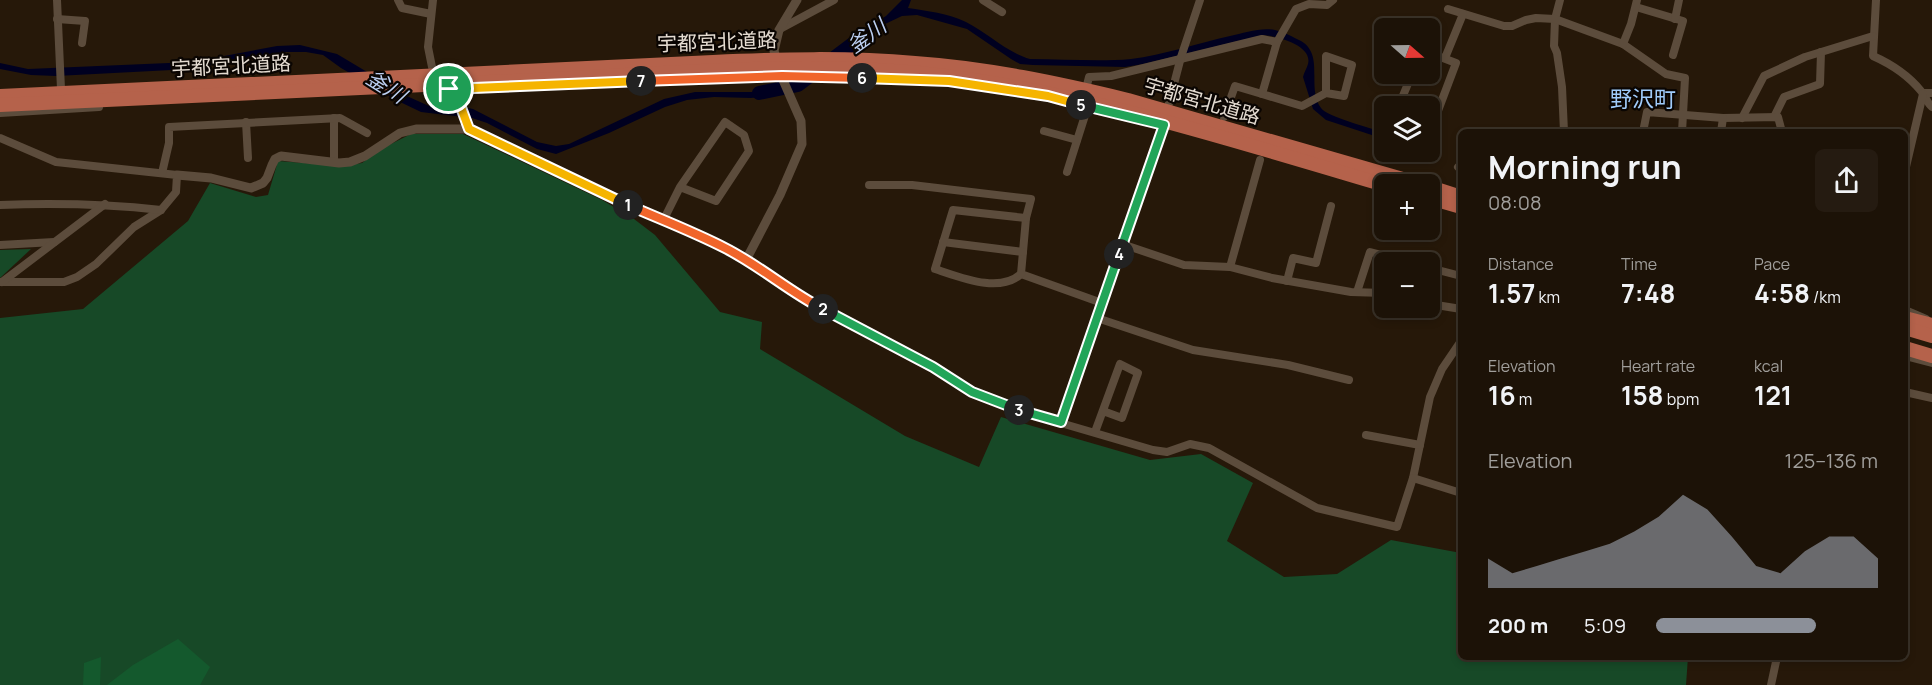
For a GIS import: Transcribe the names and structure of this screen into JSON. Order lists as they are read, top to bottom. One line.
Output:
{"streets":{"highway":["宇都宮北道路"]},"districts":["野沢町"],"water":["釜川"],"north":"right","page":{"map_buttons":["+","−"],"pins":["6","7","5","1","4","2","3"],"heading":["Morning run","08:08"],"stats":[["Distance","1.57 km"],["Time","7:48"],["Pace","4:58 /km"],["Elevation","16 m"],["Heart rate","158 bpm"],["kcal","121"]],"chart":["Elevation","125–136 m"],"list":[{"name":"200 m","note":"5:09"}]}}
